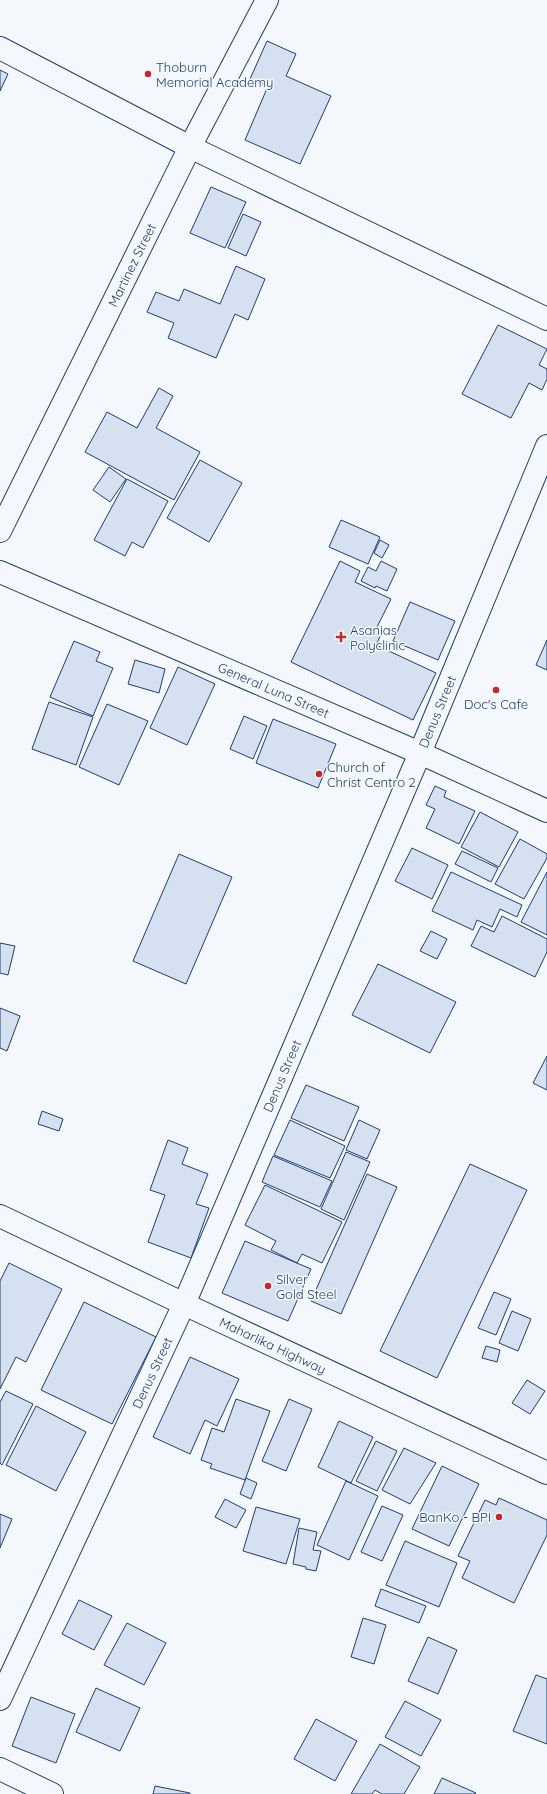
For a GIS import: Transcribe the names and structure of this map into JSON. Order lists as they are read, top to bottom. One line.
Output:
{"streets":{"main road":["Martinez Street","General Luna Street","Denus Street","Maharlika Highway"]},"crossings":[["General Luna Street","Denus Street"],["Denus Street","Maharlika Highway"]],"places":{"other":["Thoburn Memorial Academy","Doc's Cafe","Church of Christ Centro 2","Silver Gold Steel","BanKo - BPI"],"health":["Asanias Polyclinic"]}}
